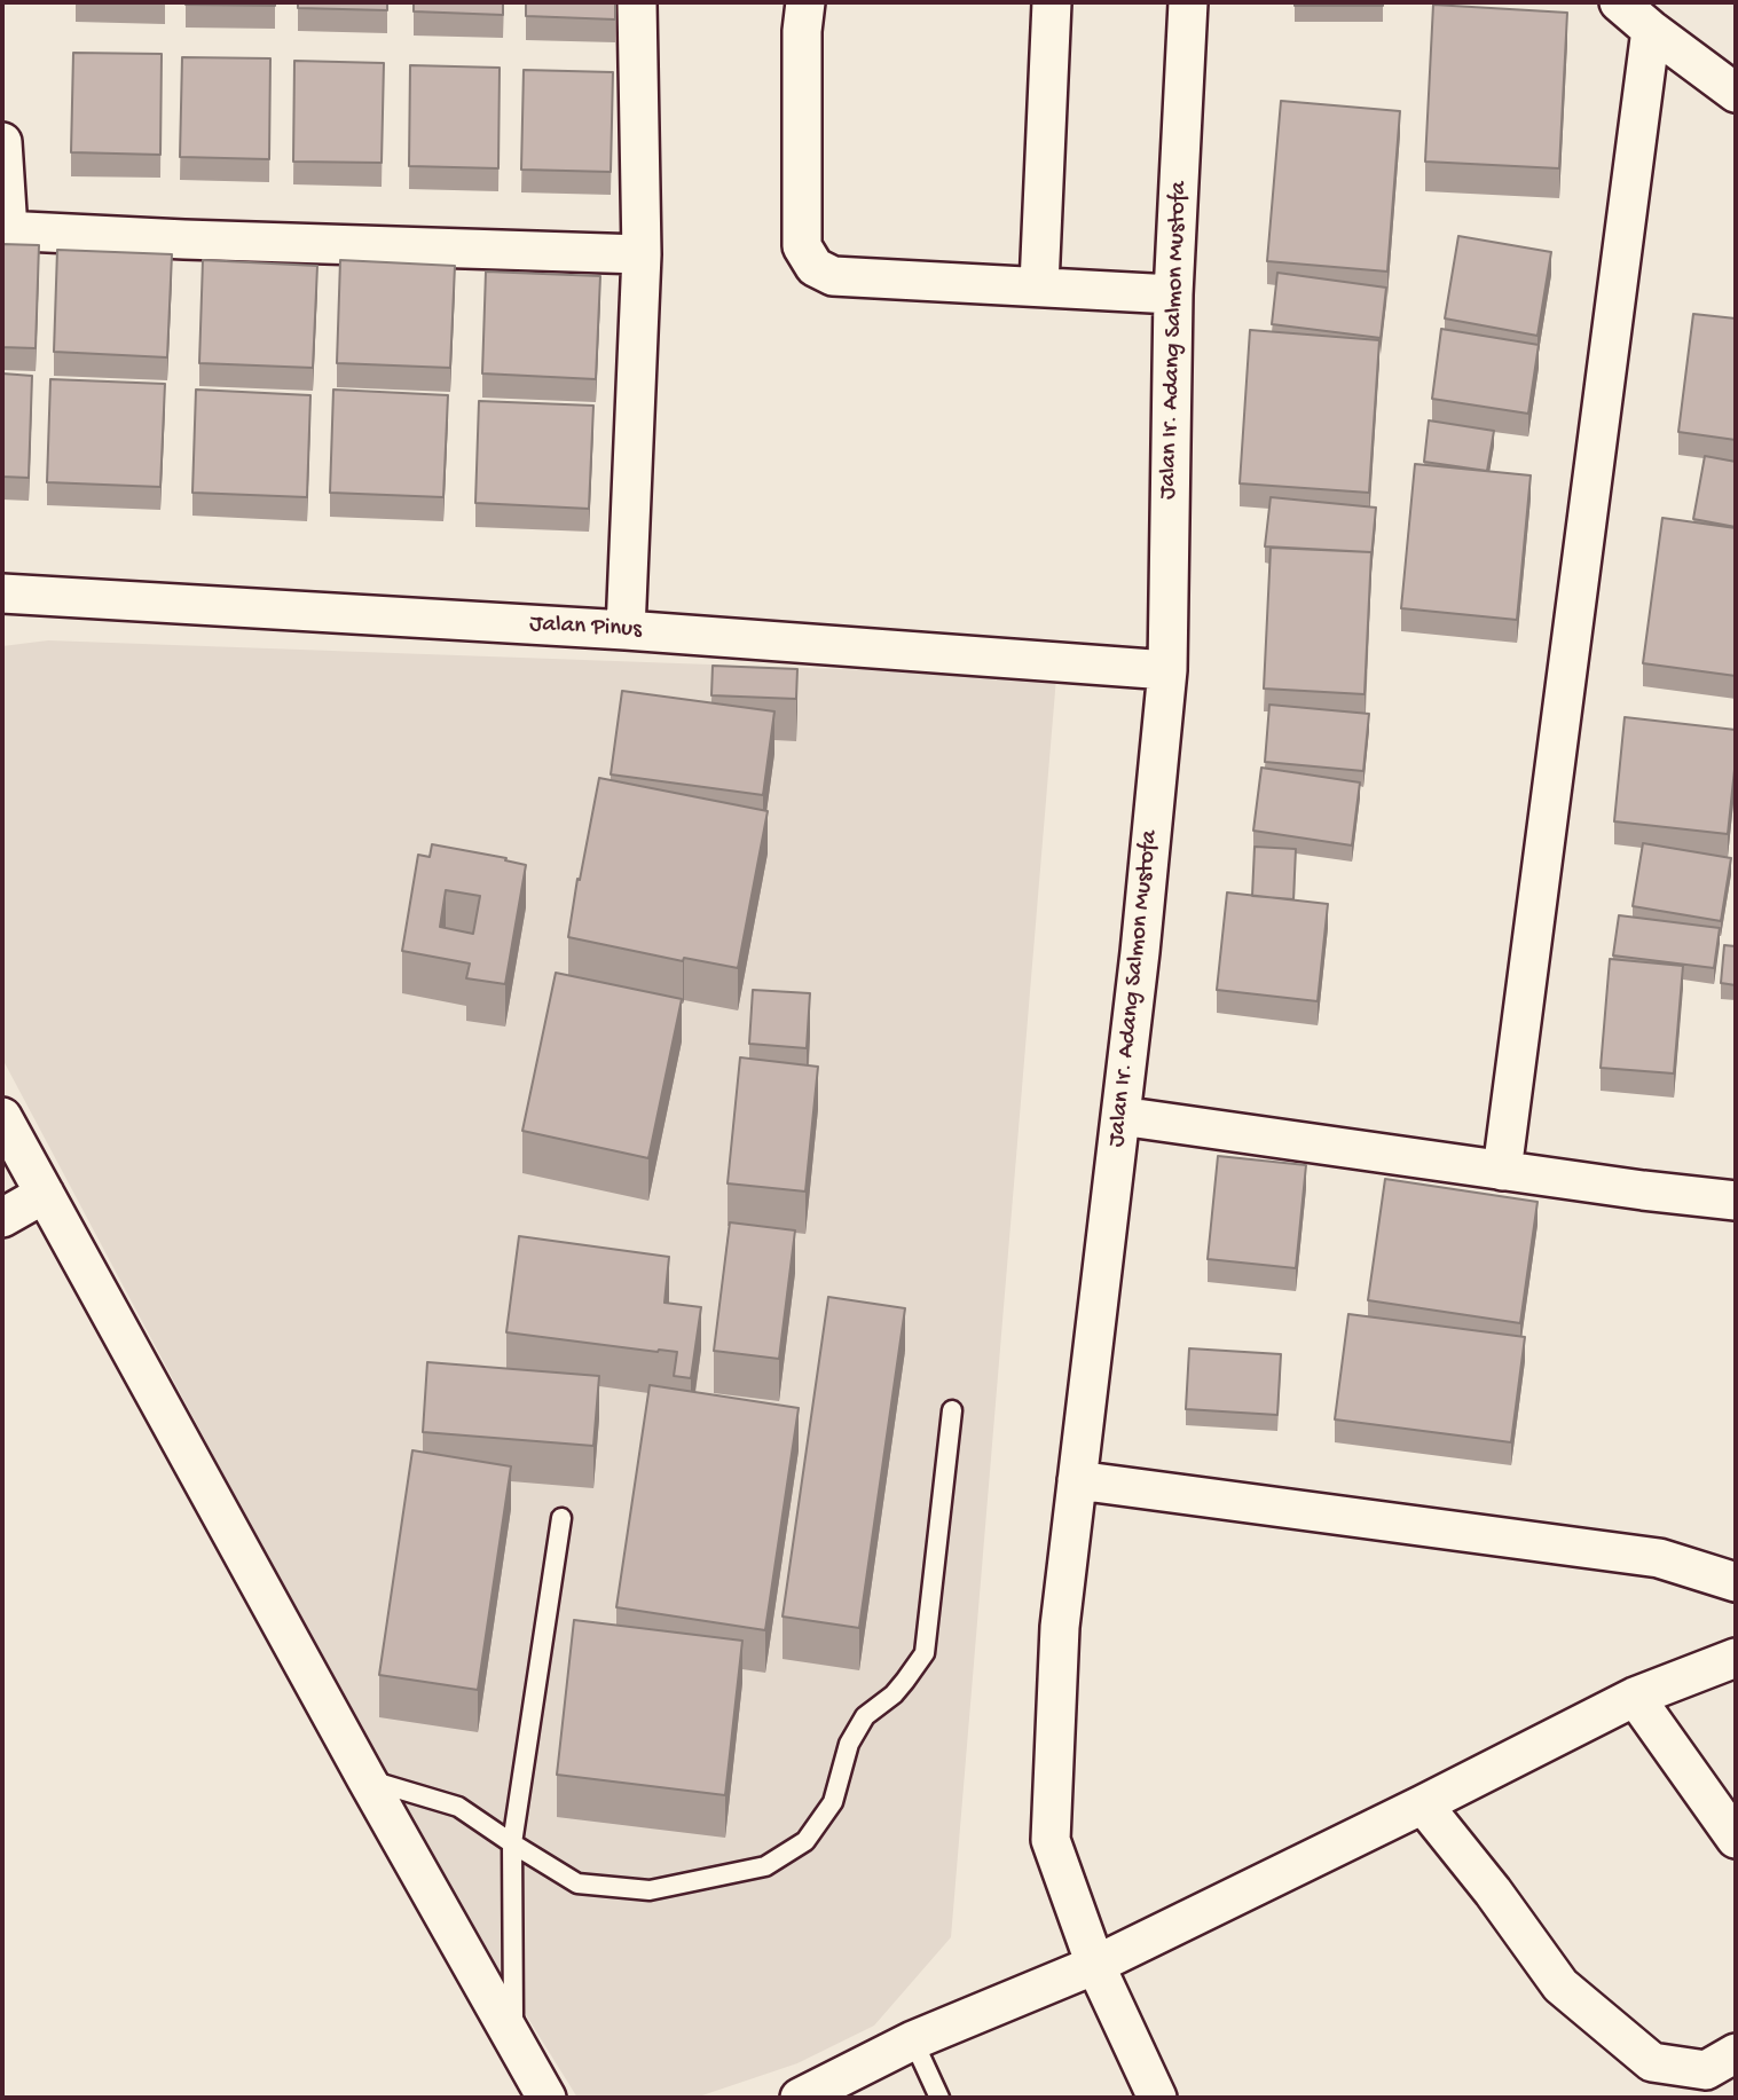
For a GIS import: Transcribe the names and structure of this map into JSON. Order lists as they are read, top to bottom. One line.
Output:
{"streets":{"street":["Jalan Ir. Adang Salmon Mustofa","Jalan Pinus"]},"crossings":[["Jalan Ir. Adang Salmon Mustofa","Jalan Pinus"]]}
